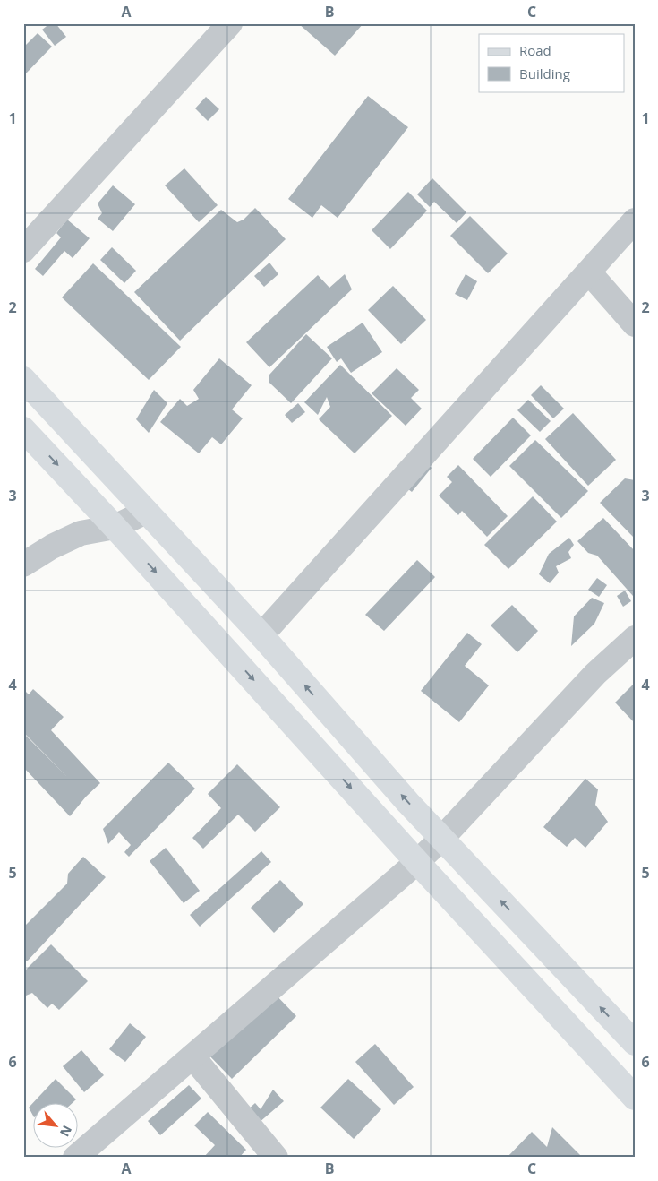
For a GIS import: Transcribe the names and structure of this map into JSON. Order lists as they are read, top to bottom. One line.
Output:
{"legend":["Road","Building"],"north":"bottom right","grid":{"columns":["A","B","C"],"rows":["1","2","3","4","5","6"]}}
